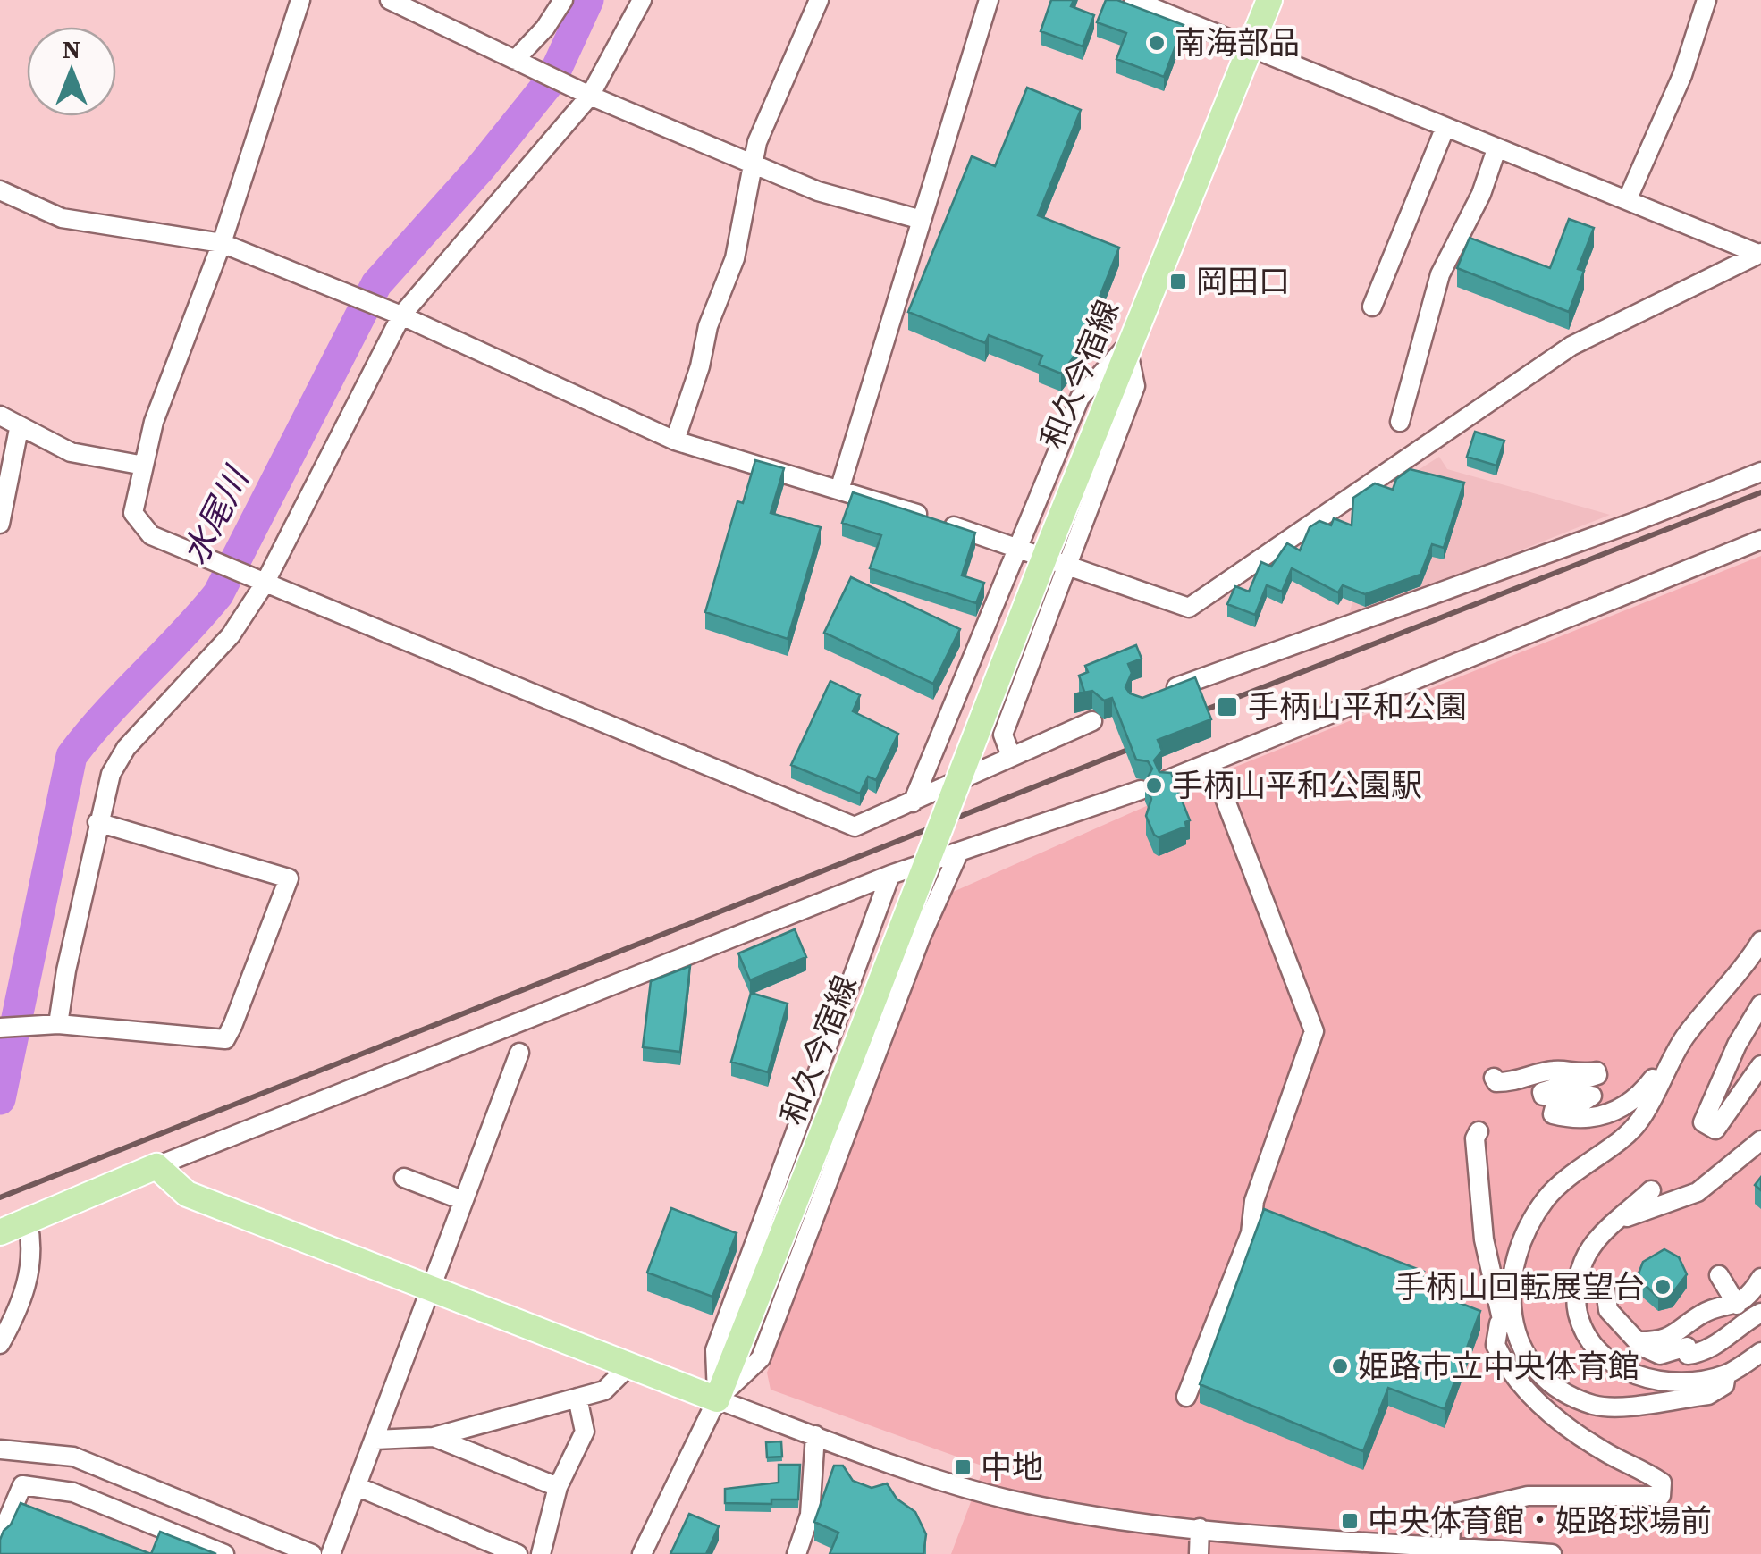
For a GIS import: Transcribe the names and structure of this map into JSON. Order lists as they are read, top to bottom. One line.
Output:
{"streets":{"main road":["和久今宿線"]},"water":["水尾川"],"places":{"other":["南海部品","手柄山平和公園駅","手柄山回転展望台","姫路市立中央体育館"],"transit":["岡田口","手柄山平和公園","中地","中央体育館・姫路球場前"]},"north":"top"}
